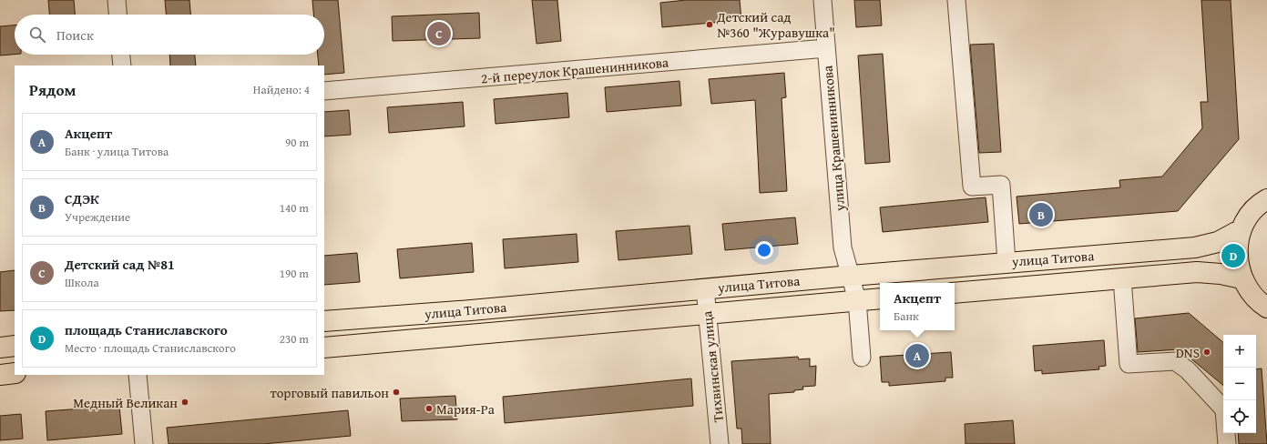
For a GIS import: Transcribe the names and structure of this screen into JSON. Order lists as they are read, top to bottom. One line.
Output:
{"streets":{"main road":["улица Титова"],"street":["2-й переулок Крашенинникова","улица Крашенинникова","Тихвинская улица"]},"crossings":[["2-й переулок Крашенинникова","улица Крашенинникова"],["улица Крашенинникова","улица Титова"],["улица Титова","Тихвинская улица"]],"places":["Детский сад №360 \"Журавушка\"","DNS","торговый павильон","Медный Великан","Мария-Ра"],"page":{"search":"Поиск","pins":["C","B","D","A"],"heading":["Рядом","Найдено: 4"],"list":[{"mark":"A","name":"Акцепт","note":"Банк · улица Титова","value":"90 m"},{"mark":"B","name":"СДЭК","note":"Учреждение","value":"140 m"},{"mark":"C","name":"Детский сад №81","note":"Школа","value":"190 m"},{"mark":"D","name":"площадь Станиславского","note":"Место · площадь Станиславского","value":"230 m"}],"popup":["Акцепт","Банк"],"map_buttons":["+","−"]}}
